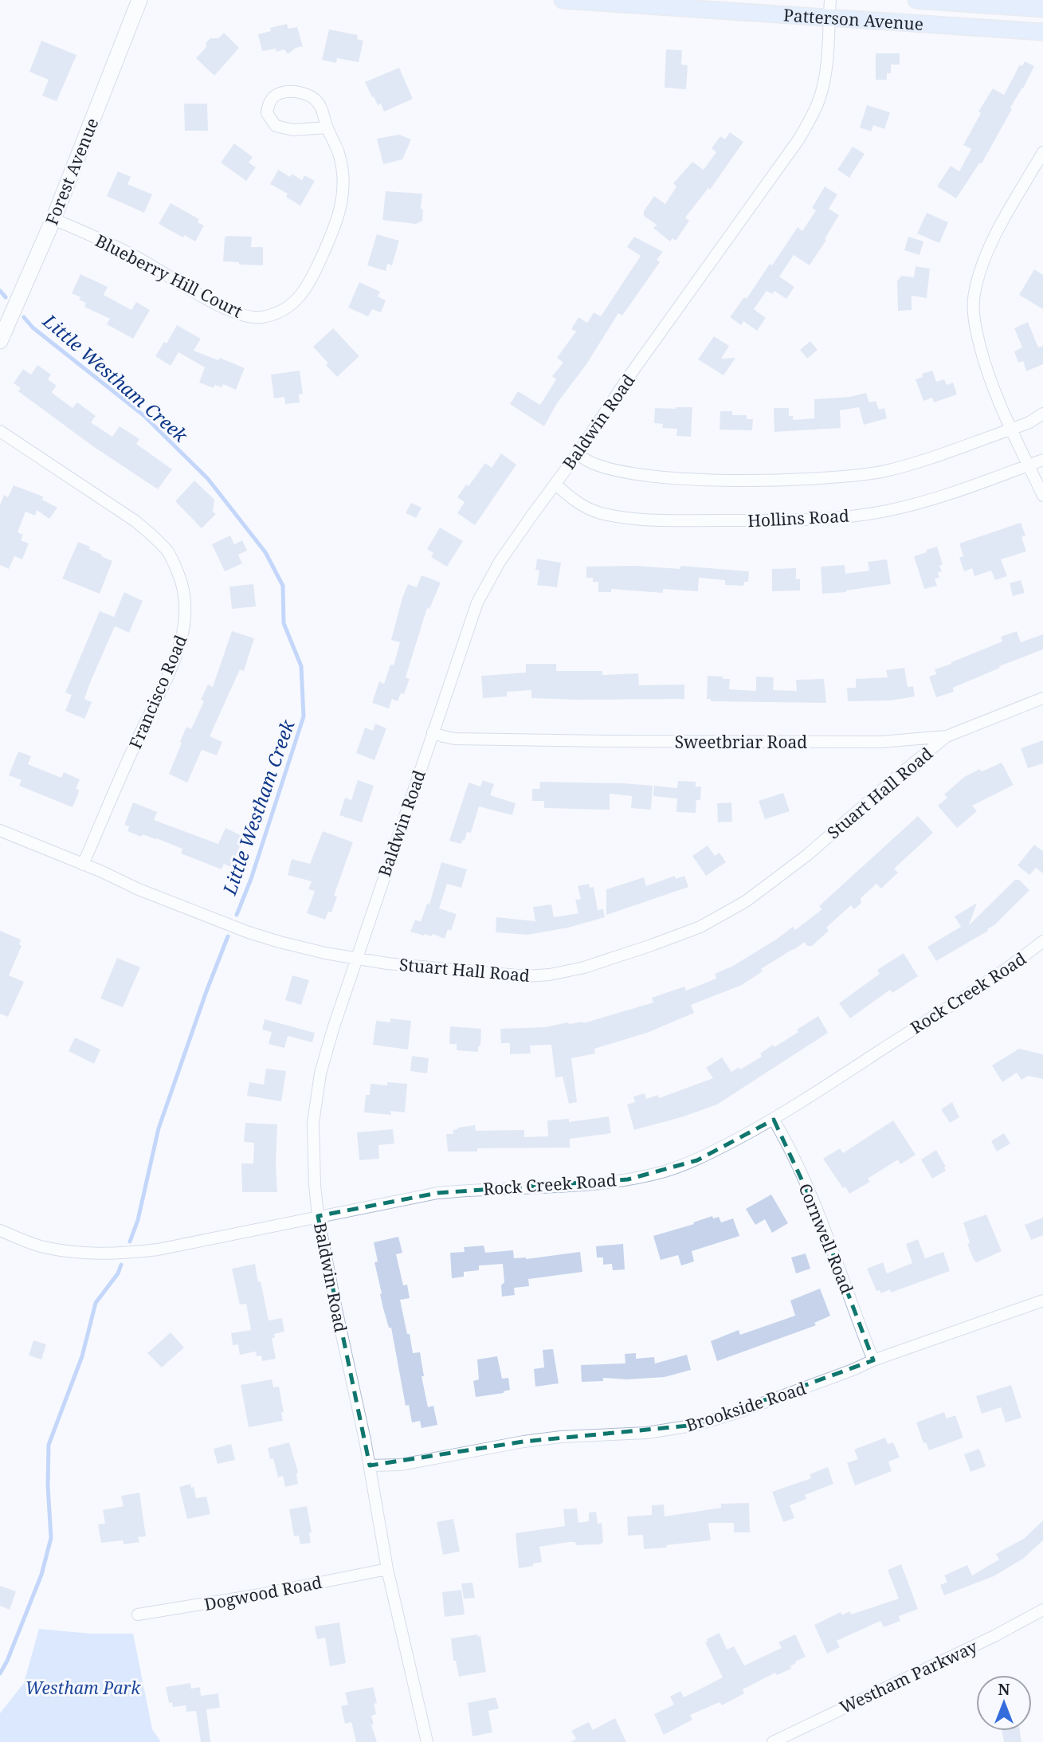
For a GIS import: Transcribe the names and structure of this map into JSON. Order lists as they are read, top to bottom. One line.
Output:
{"streets":{"main road":["Patterson Avenue","Forest Avenue"],"street":["Blueberry Hill Court","Baldwin Road","Hollins Road","Francisco Road","Sweetbriar Road","Stuart Hall Road","Rock Creek Road","Cornwell Road","Brookside Road","Dogwood Road","Westham Parkway"]},"crossings":[["Patterson Avenue","Baldwin Road"],["Forest Avenue","Blueberry Hill Court"],["Baldwin Road","Hollins Road"],["Baldwin Road","Sweetbriar Road"],["Baldwin Road","Stuart Hall Road"],["Baldwin Road","Rock Creek Road"],["Baldwin Road","Brookside Road"],["Baldwin Road","Dogwood Road"],["Francisco Road","Stuart Hall Road"],["Sweetbriar Road","Stuart Hall Road"],["Rock Creek Road","Cornwell Road"],["Cornwell Road","Brookside Road"]],"water":["Little Westham Creek"],"parks":["Westham Park"],"north":"top"}
